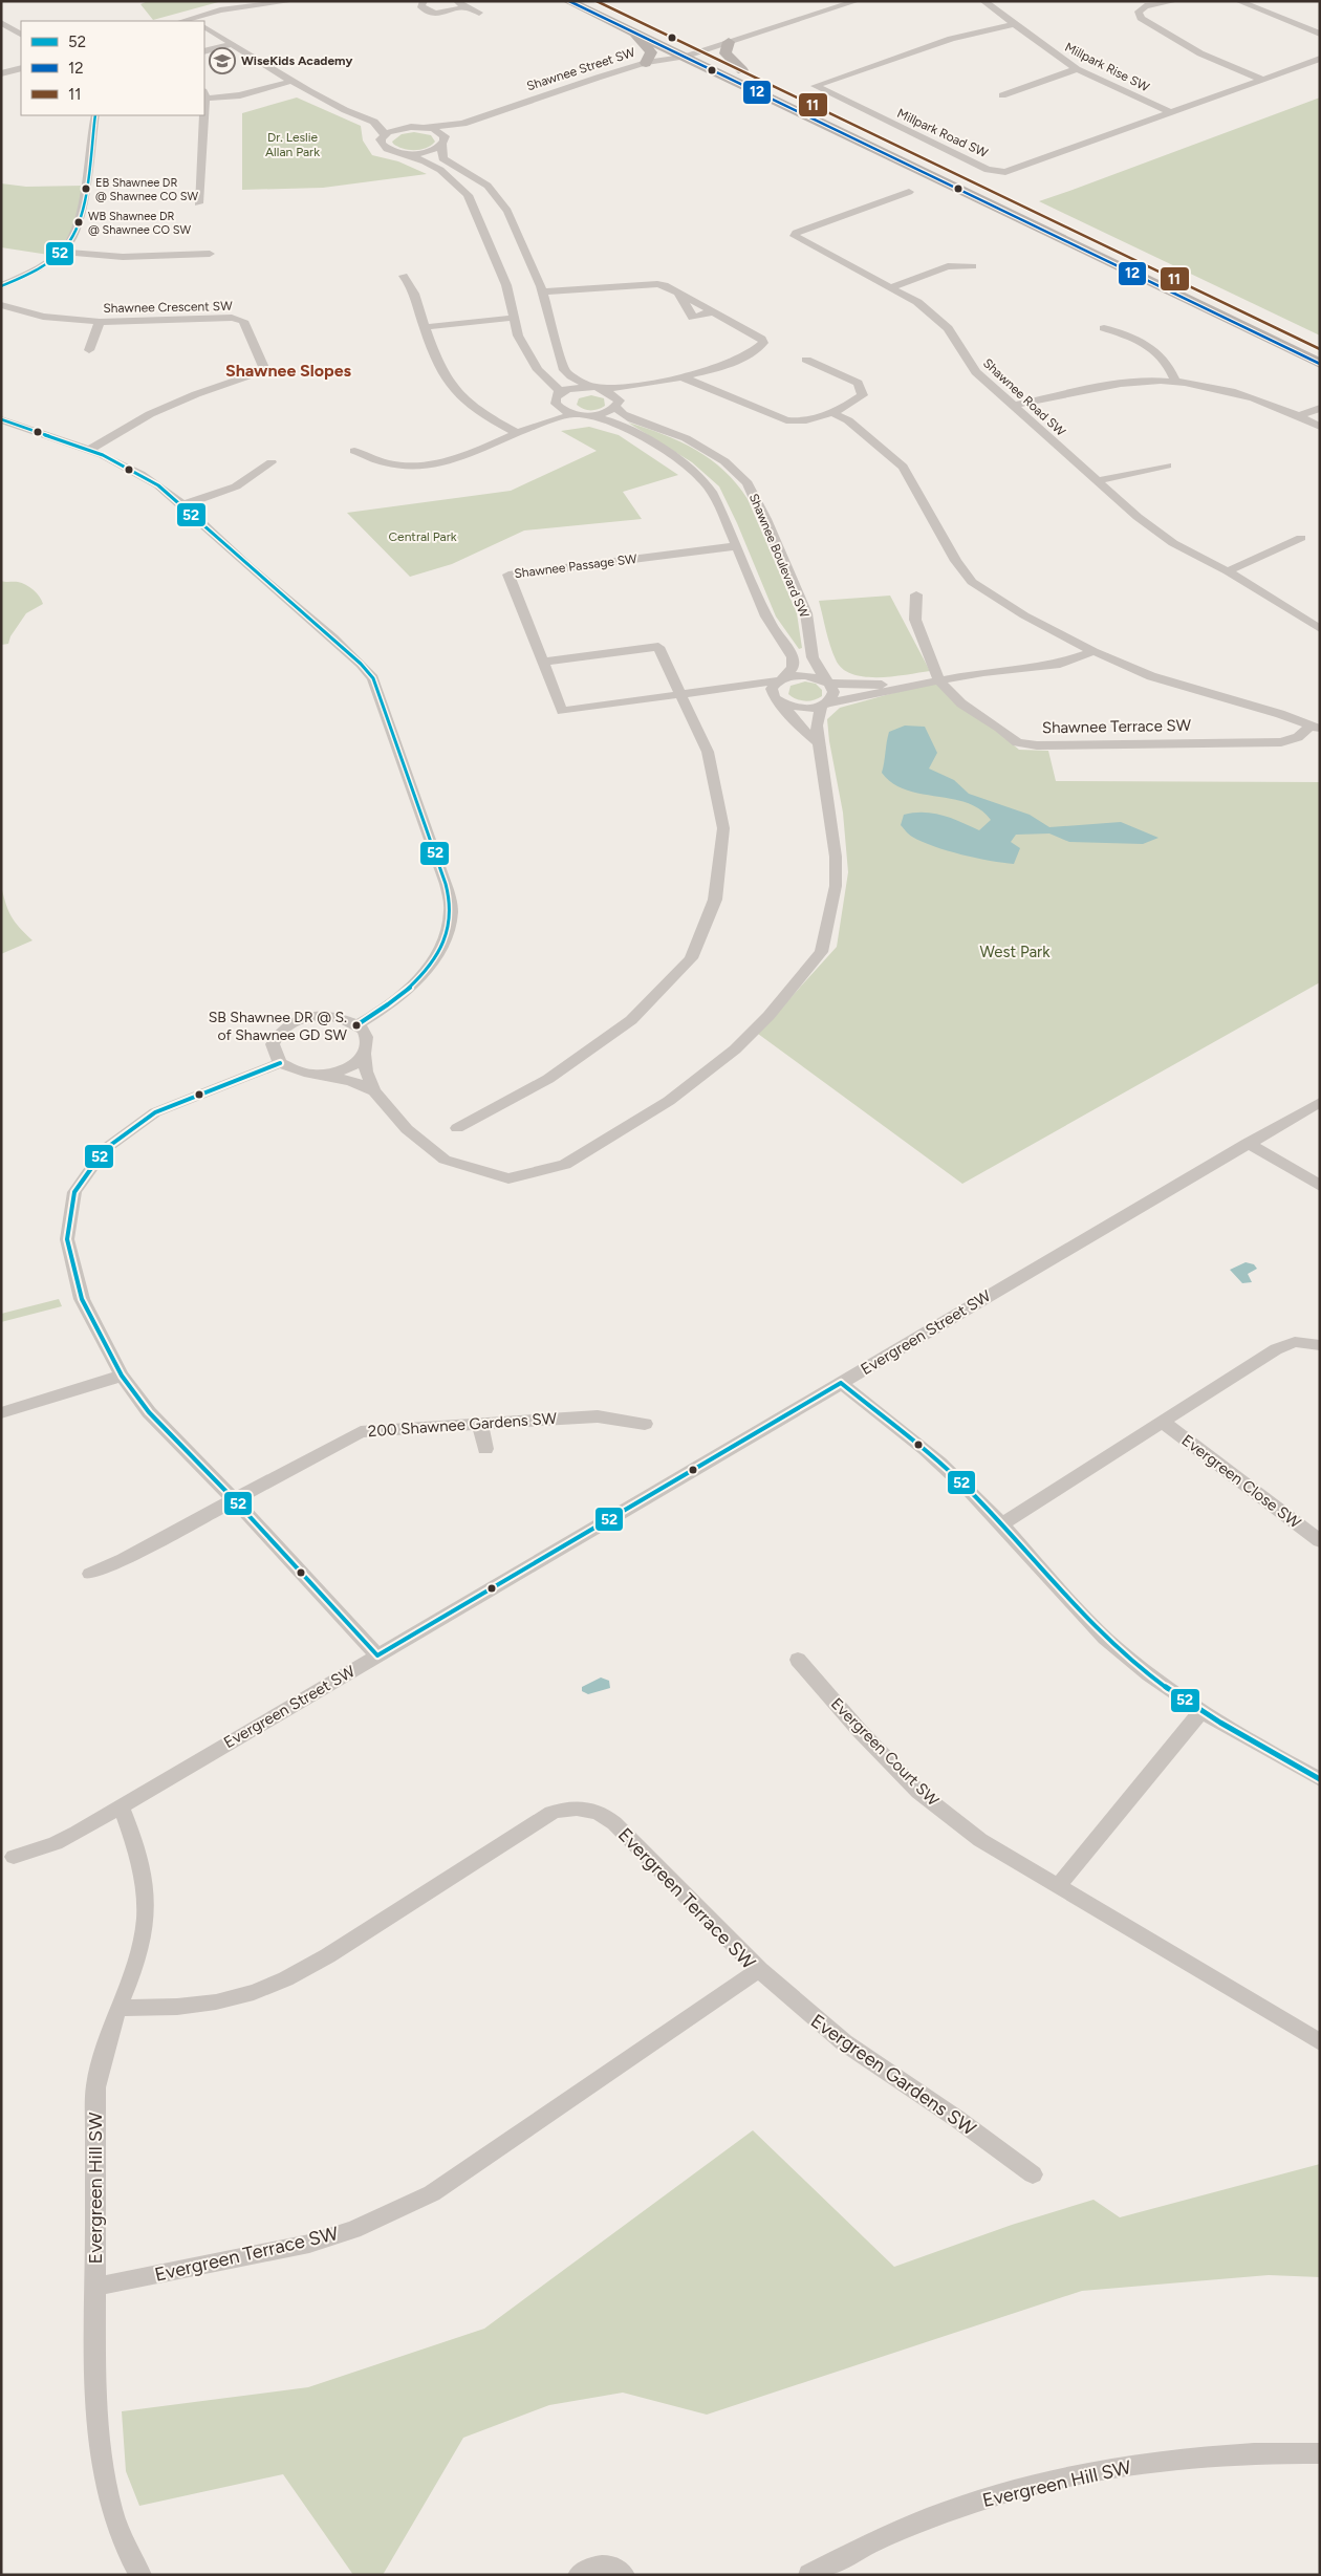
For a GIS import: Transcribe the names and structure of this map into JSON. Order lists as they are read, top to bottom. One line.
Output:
{"streets":{"street":["Millpark Rise SW","Shawnee Street SW","Millpark Road SW","Shawnee Crescent SW","Shawnee Road SW","Shawnee Boulevard SW","Shawnee Passage SW","Shawnee Terrace SW","Evergreen Street SW","200 Shawnee Gardens SW","Evergreen Close SW","Evergreen Court SW","Evergreen Terrace SW","Evergreen Gardens SW","Evergreen Hill SW"]},"crossings":[["Millpark Rise SW","Millpark Road SW"],["Evergreen Street SW","Evergreen Hill SW"],["Evergreen Terrace SW","Evergreen Gardens SW"],["Evergreen Terrace SW","Evergreen Hill SW"]],"districts":["Shawnee Slopes"],"parks":["Dr. Leslie Allan Park","Central Park","West Park"],"places":{"school or university":["WiseKids Academy"],"other":["EB Shawnee DR @ Shawnee CO SW","WB Shawnee DR @ Shawnee CO SW","SB Shawnee DR @ S. of Shawnee GD SW"]},"lines":["transit line 12","transit line 11","transit line 52"],"legend":["52","12","11"]}
